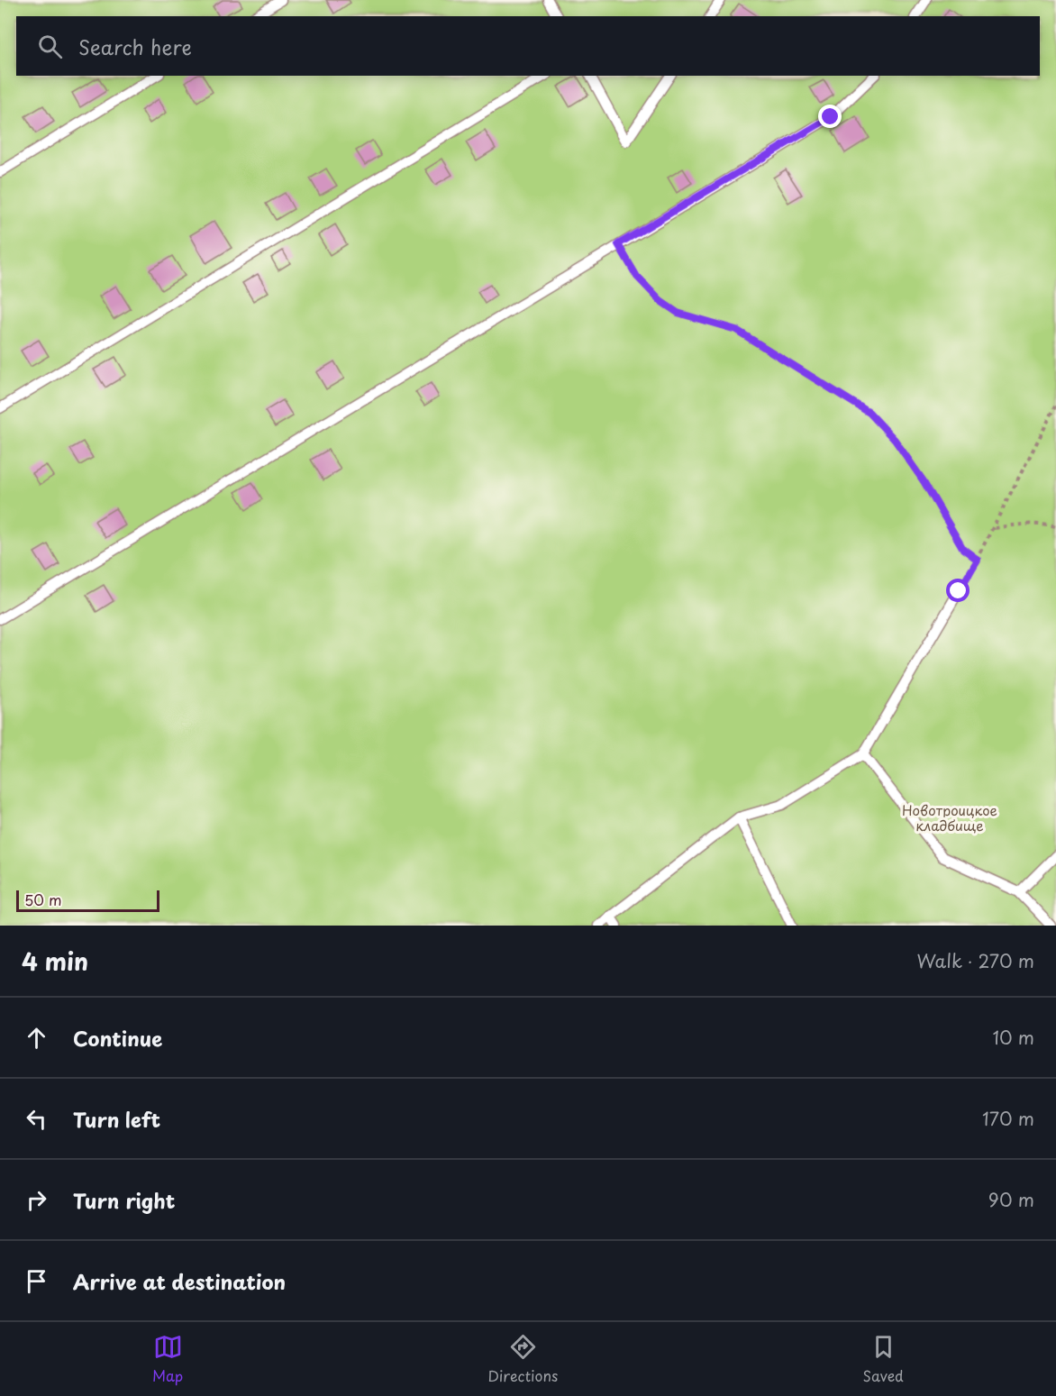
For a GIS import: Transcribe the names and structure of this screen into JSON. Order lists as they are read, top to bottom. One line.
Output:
{"parks":["Новотроицкое кладбище"],"scale_bar":"50 m","page":{"search":"Search here","scale":"50 m","heading":["4 min","Walk · 270 m"],"list":[["Continue","10 m"],["Turn left","170 m"],["Turn right","90 m"],"Arrive at destination"],"nav":["Map","Directions","Saved"]}}
